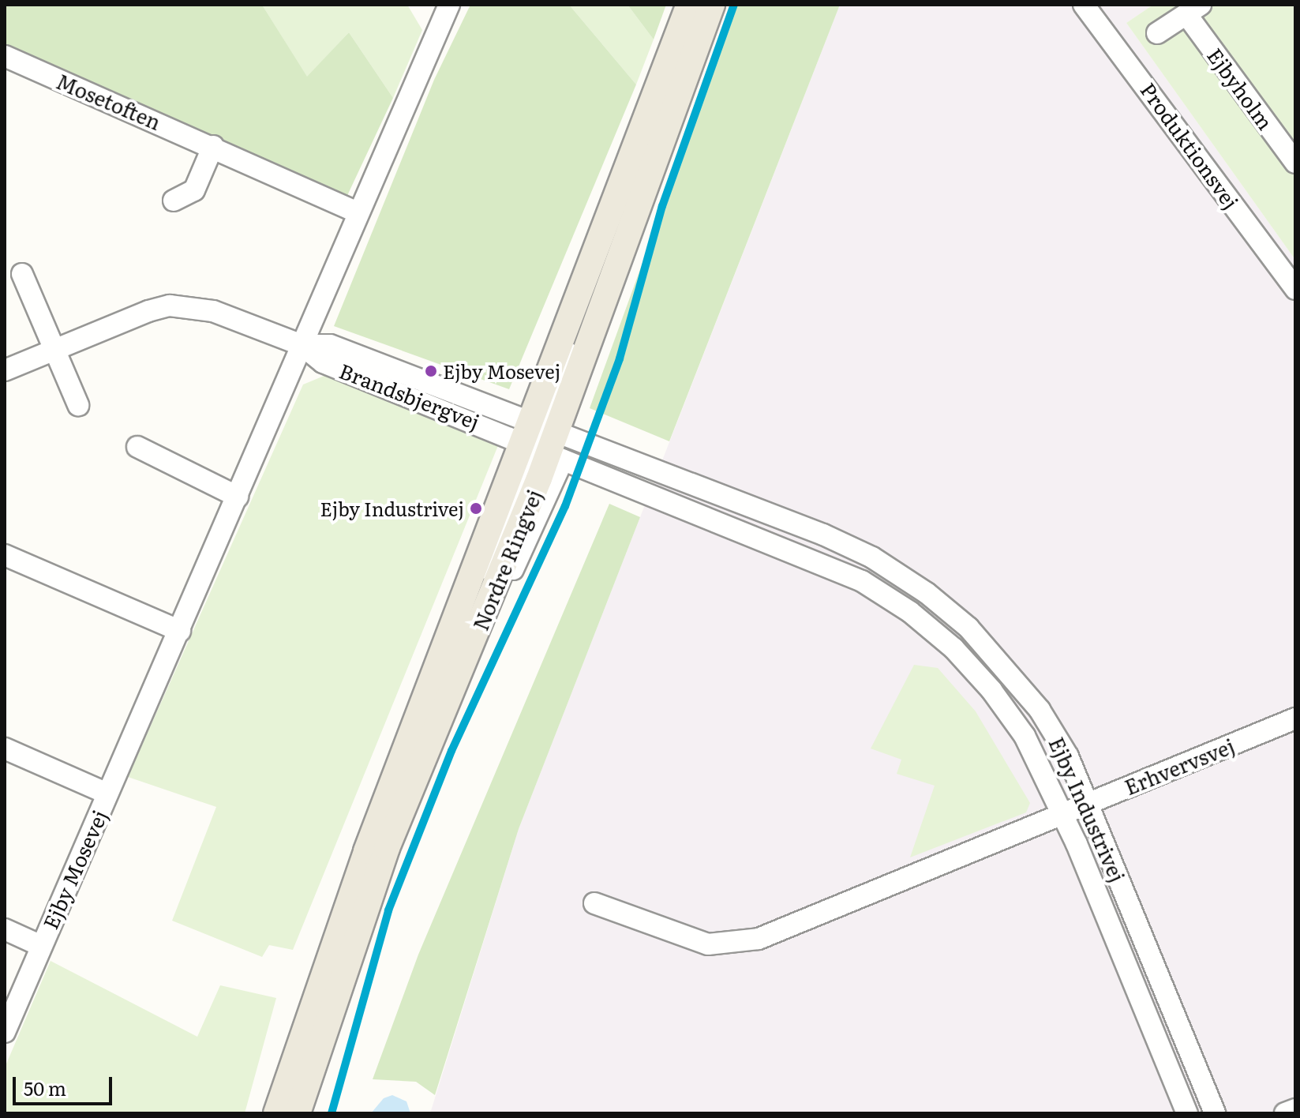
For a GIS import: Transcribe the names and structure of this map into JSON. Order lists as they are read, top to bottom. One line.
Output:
{"streets":{"main road":["Nordre Ringvej"],"street":["Ejbyholm","Mosetoften","Produktionsvej","Brandsbjergvej","Erhvervsvej","Ejby Industrivej","Ejby Mosevej"]},"crossings":[["Mosetoften","Ejby Mosevej"],["Brandsbjergvej","Nordre Ringvej"],["Brandsbjergvej","Ejby Industrivej"],["Brandsbjergvej","Ejby Mosevej"],["Nordre Ringvej","Ejby Industrivej"],["Erhvervsvej","Ejby Industrivej"]],"places":["Ejby Mosevej","Ejby Industrivej"],"scale_bar":"50 m"}
